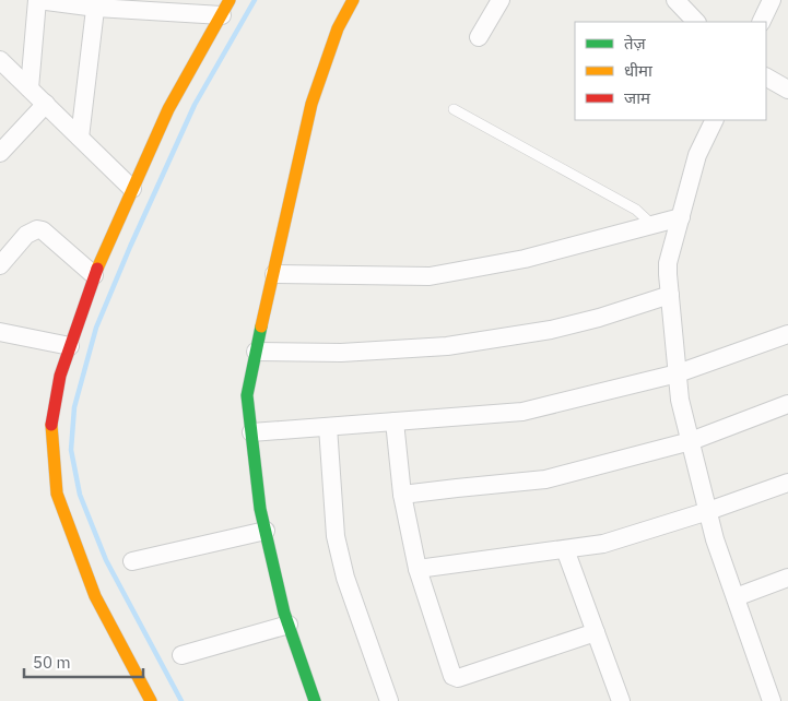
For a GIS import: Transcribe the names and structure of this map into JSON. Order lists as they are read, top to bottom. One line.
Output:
{"legend":["तेज़","धीमा","जाम"],"scale_bar":"50 m"}
